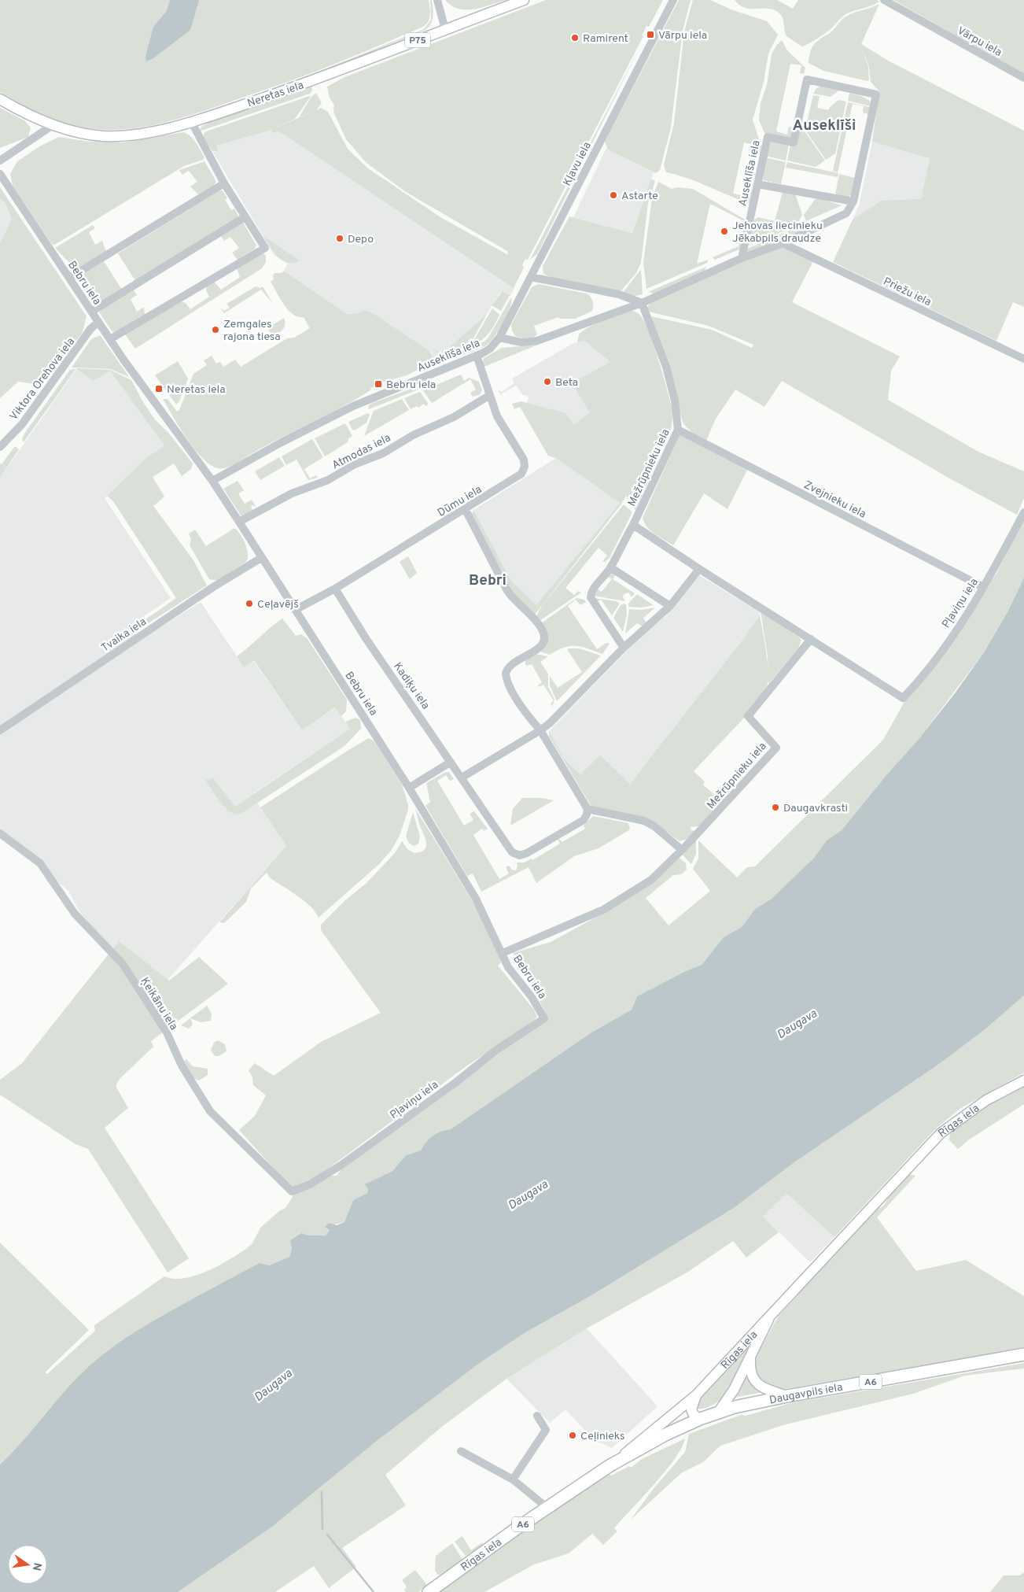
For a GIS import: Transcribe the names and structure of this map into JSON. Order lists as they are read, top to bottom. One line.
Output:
{"streets":{"highway":["Rīgas iela","A6","Daugavpils iela"],"main road":["P75","Neretas iela"],"street":["Vārpu iela","Kļavu iela","Auseklīša iela","Bebru iela","Priežu iela","Viktora Orehova iela","Atmodas iela","Mežrūpnieku iela","Zvejnieku iela","Dūmu iela","Pļaviņu iela","Tvaika iela","Kadiķu iela","Ķeikānu iela"]},"crossings":[["Kļavu iela","Auseklīša iela"],["Auseklīša iela","Bebru iela"],["Auseklīša iela","Priežu iela"],["Auseklīša iela","Mežrūpnieku iela"],["Auseklīša iela","Dūmu iela"],["Bebru iela","Viktora Orehova iela"],["Bebru iela","Atmodas iela"],["Bebru iela","Dūmu iela"],["Bebru iela","Pļaviņu iela"],["Bebru iela","Tvaika iela"],["Atmodas iela","Dūmu iela"],["Mežrūpnieku iela","Zvejnieku iela"],["Mežrūpnieku iela","Pļaviņu iela"],["Zvejnieku iela","Pļaviņu iela"],["Dūmu iela","Kadiķu iela"],["Pļaviņu iela","Ķeikānu iela"],["Rīgas iela","Daugavpils iela"]],"districts":["Auseklīši","Bebri"],"water":["Daugava"],"places":{"transit":["Vārpu iela","Bebru iela","Neretas iela"],"other":["Ramirent","Astarte","Jehovas liecinieku Jēkabpils draudze","Depo","Zemgales rajona tiesa","Beta","Ceļavējš","Daugavkrasti","Ceļinieks"]},"north":"right"}
